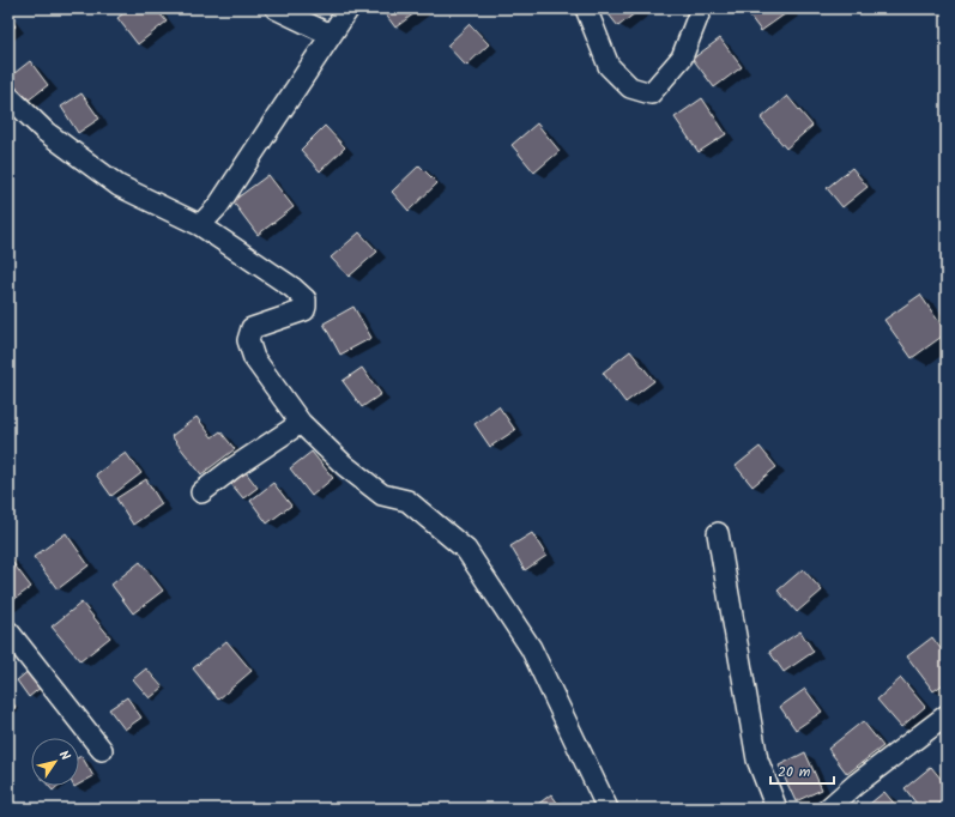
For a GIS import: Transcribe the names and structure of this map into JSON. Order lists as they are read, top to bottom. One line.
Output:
{"scale_bar":"20 m","north":"top right"}
